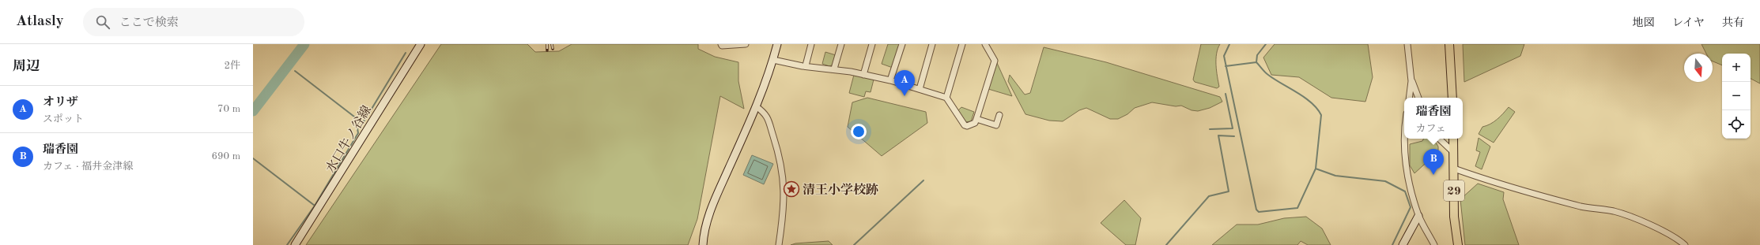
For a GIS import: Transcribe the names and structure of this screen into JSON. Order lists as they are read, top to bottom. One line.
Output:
{"streets":{"main road":["29"],"street":["水口牛ノ谷線"]},"places":{"place":["清王小学校跡"]},"north":"bottom","page":{"header":"Atlasly","search":"ここで検索","nav":["地図","レイヤ","共有"],"heading":["周辺","2件"],"map_buttons":["+","−"],"pins":["A","B"],"list":[{"mark":"A","name":"オリザ","note":"スポット","value":"70 m"},{"mark":"B","name":"瑞香園","note":"カフェ · 福井金津線","value":"690 m"}],"popup":["瑞香園","カフェ"]}}
